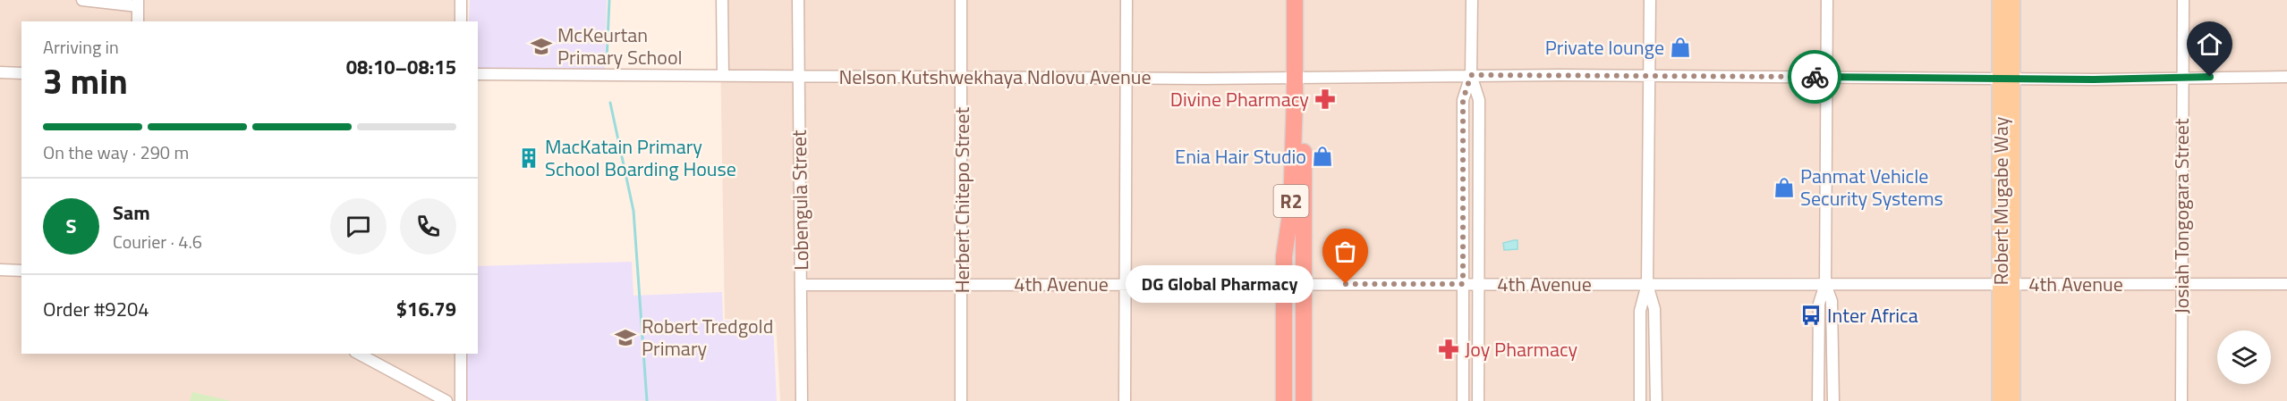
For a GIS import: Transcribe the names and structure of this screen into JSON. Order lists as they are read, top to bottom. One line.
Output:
{"streets":{"highway":["R2"],"main road":["Robert Mugabe Way"],"street":["Nelson Kutshwekhaya Ndlovu Avenue","Lobengula Street","Herbert Chitepo Street","Josiah Tongogara Street","4th Avenue"]},"crossings":[["Nelson Kutshwekhaya Ndlovu Avenue","Lobengula Street"],["Nelson Kutshwekhaya Ndlovu Avenue","Herbert Chitepo Street"],["Nelson Kutshwekhaya Ndlovu Avenue","R2"],["Nelson Kutshwekhaya Ndlovu Avenue","Robert Mugabe Way"],["Nelson Kutshwekhaya Ndlovu Avenue","Josiah Tongogara Street"],["Lobengula Street","4th Avenue"],["Herbert Chitepo Street","4th Avenue"],["R2","4th Avenue"],["Robert Mugabe Way","4th Avenue"],["Josiah Tongogara Street","4th Avenue"]],"places":{"school or university":["McKeurtan Primary School","Robert Tredgold Primary"],"shop":["Private lounge","Enia Hair Studio","Panmat Vehicle Security Systems"],"pharmacy":["Divine Pharmacy","Joy Pharmacy"],"building":["MacKatain Primary School Boarding House"],"other":["DG Global Pharmacy"],"bus stop":["Inter Africa"]},"page":{"heading":["3 min","Arriving in","08:10–08:15"],"panel":["Sam","Courier · 4.6","Order #9204","$16.79"],"bar":"On the way · 290 m","round":"S","bubble":"DG Global Pharmacy"}}
